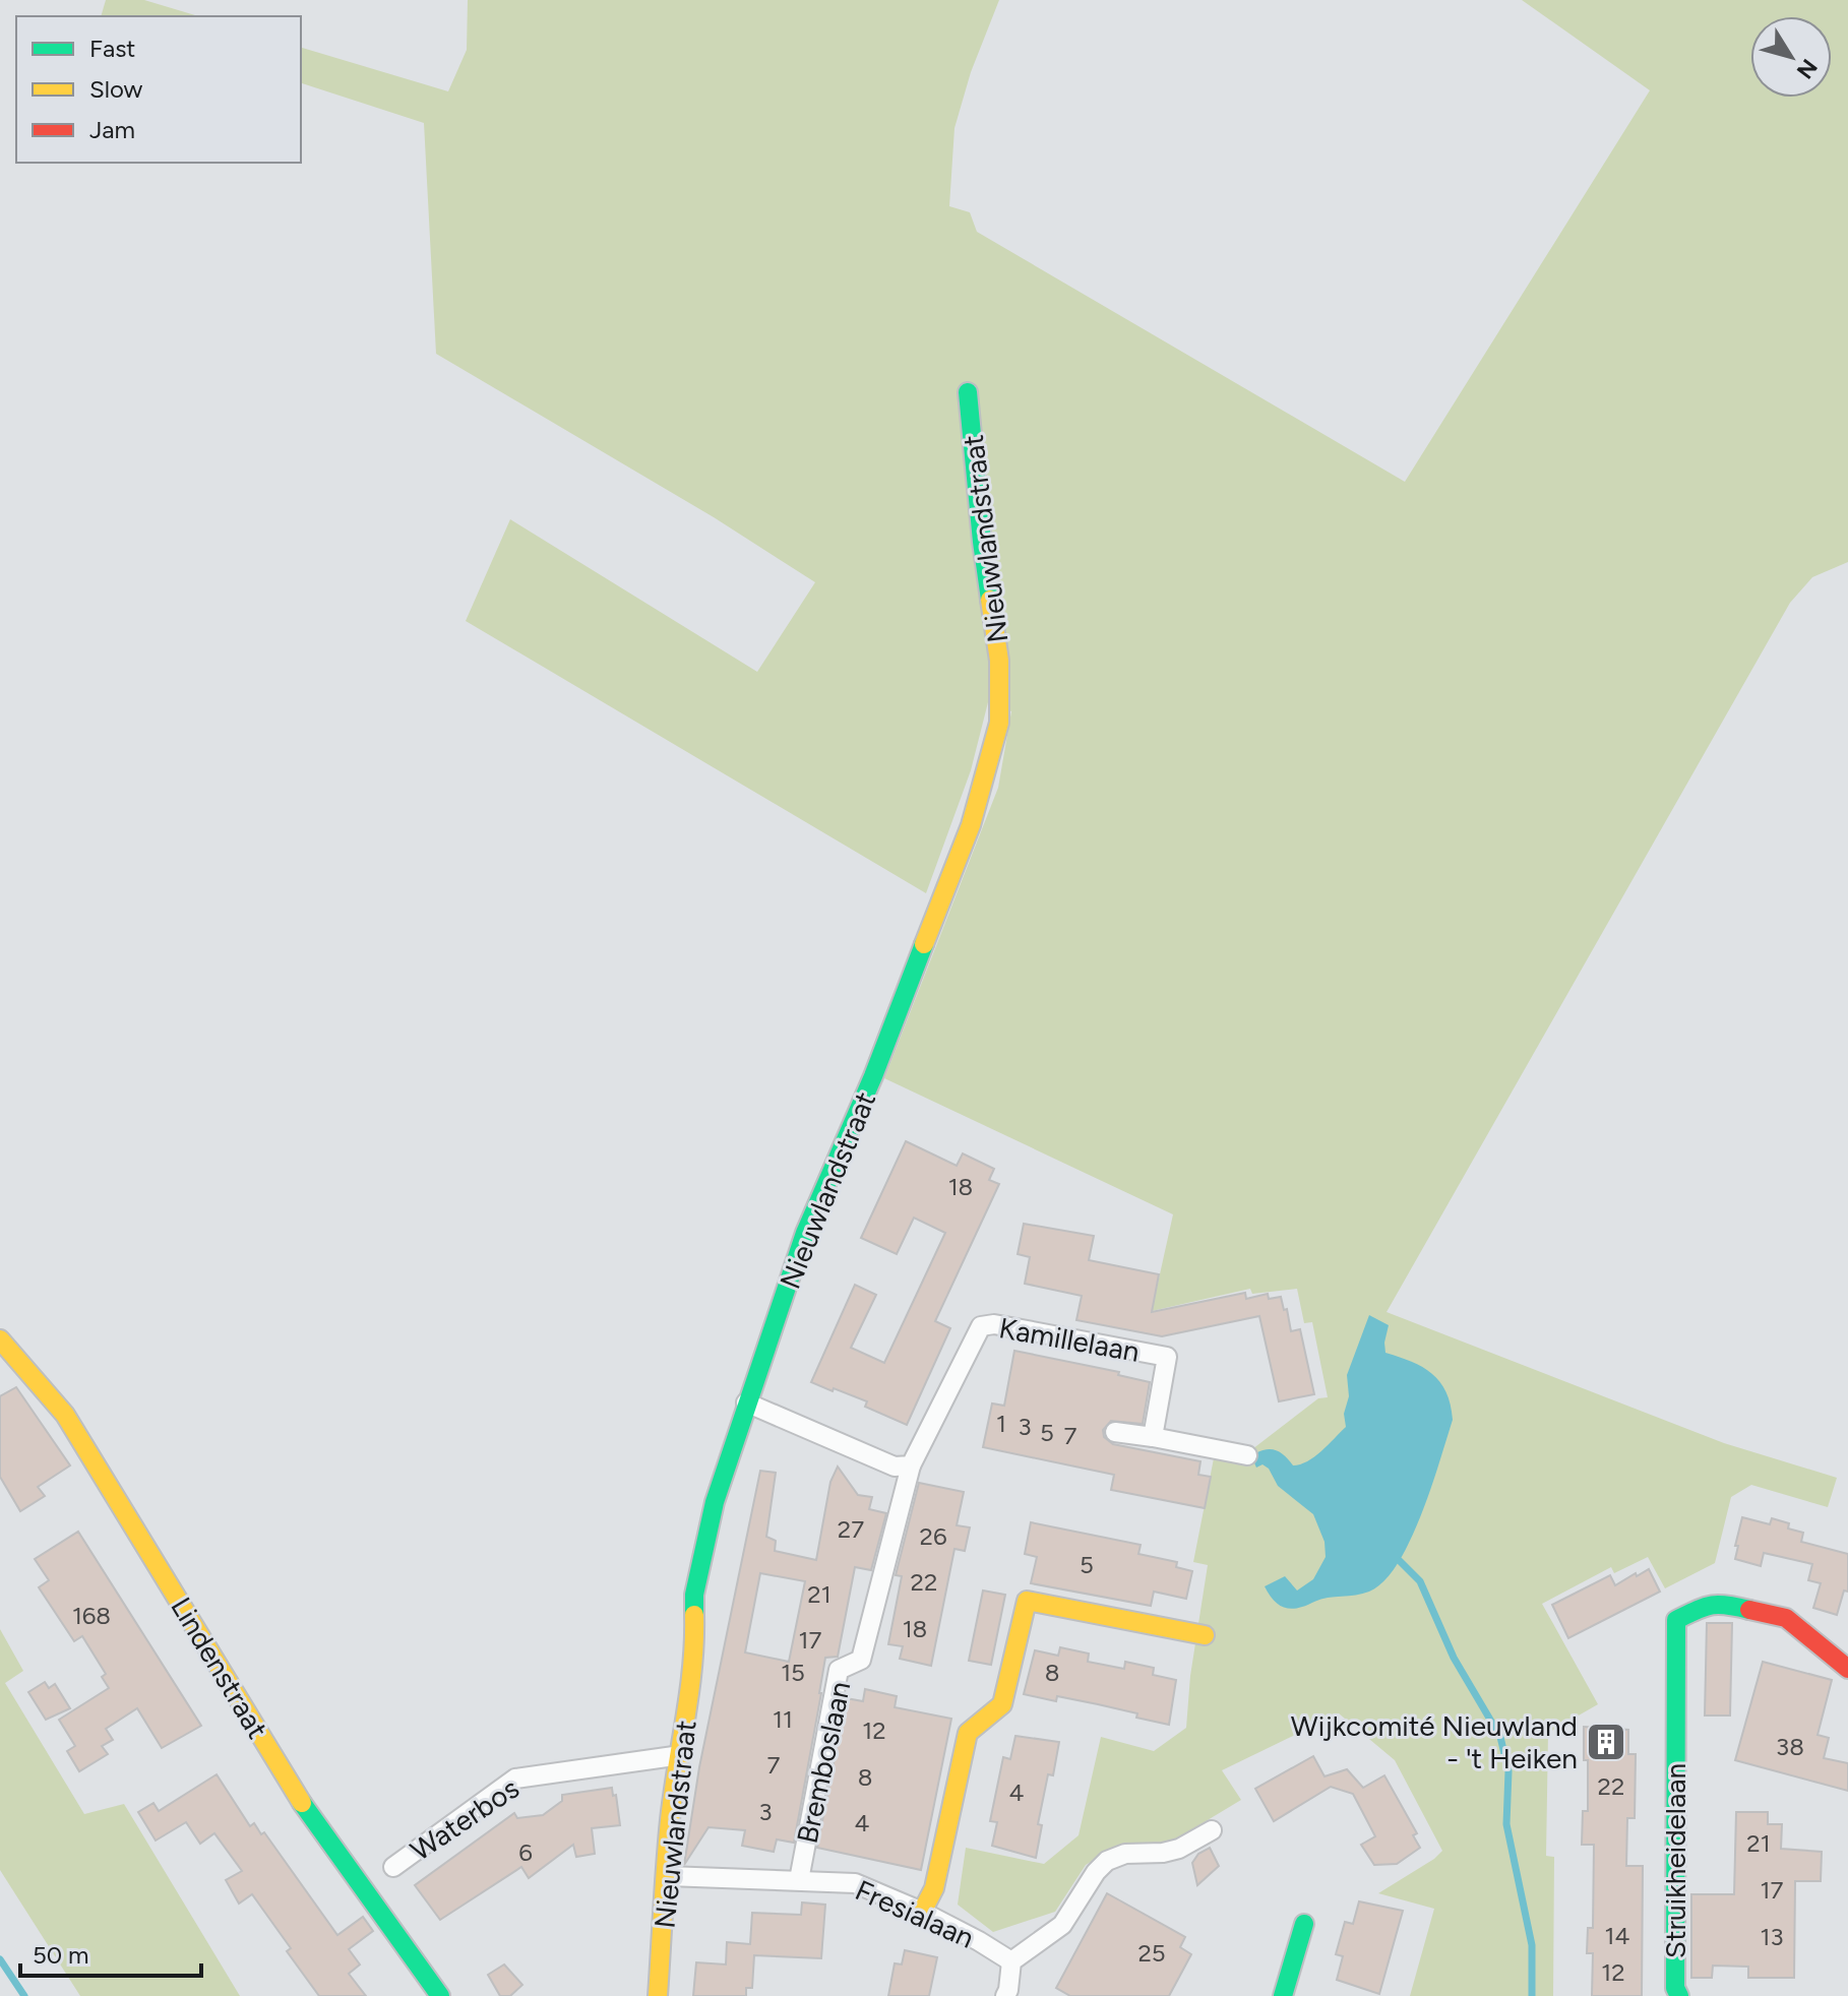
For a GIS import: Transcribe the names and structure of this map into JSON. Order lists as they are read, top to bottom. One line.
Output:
{"streets":{"street":["Nieuwlandstraat","Kamillelaan","Lindenstraat","Bremboslaan","Waterbos","Struikheidelaan","Fresialaan"]},"crossings":[["Nieuwlandstraat","Waterbos"],["Nieuwlandstraat","Fresialaan"],["Kamillelaan","Bremboslaan"],["Bremboslaan","Fresialaan"]],"places":{"building":["Wijkcomité Nieuwland - 't Heiken"]},"house_numbers":["18","1","3","5","7","27","26","5","22","21","168","18","17","15","8","11","12","38","7","8","22","4","3","4","21","6","17","14","13","25","12"],"legend":["Fast","Slow","Jam"],"scale_bar":"50 m","north":"bottom right"}
